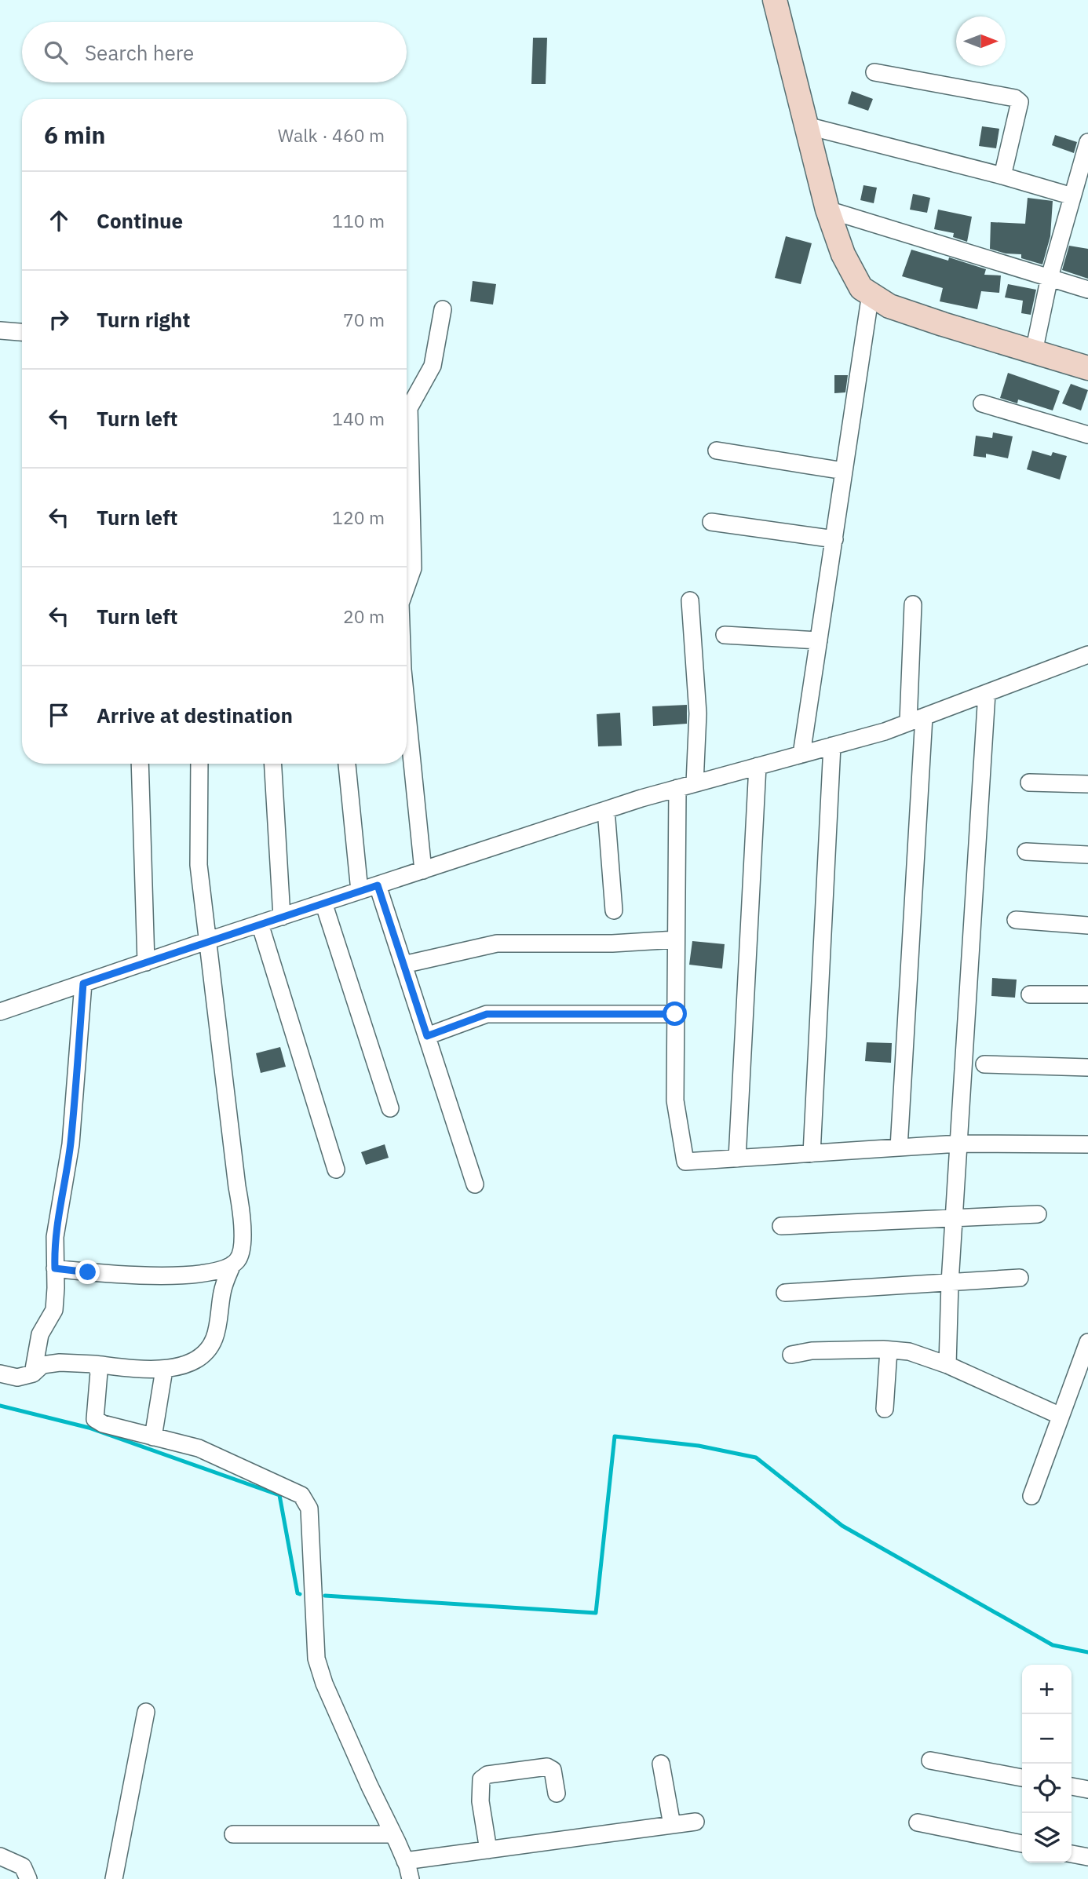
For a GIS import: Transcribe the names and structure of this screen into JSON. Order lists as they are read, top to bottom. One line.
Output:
{"north":"right","page":{"search":"Search here","heading":["6 min","Walk · 460 m"],"list":[["Continue","110 m"],["Turn right","70 m"],["Turn left","140 m"],["Turn left","120 m"],["Turn left","20 m"],"Arrive at destination"],"map_buttons":["+","−"]}}
